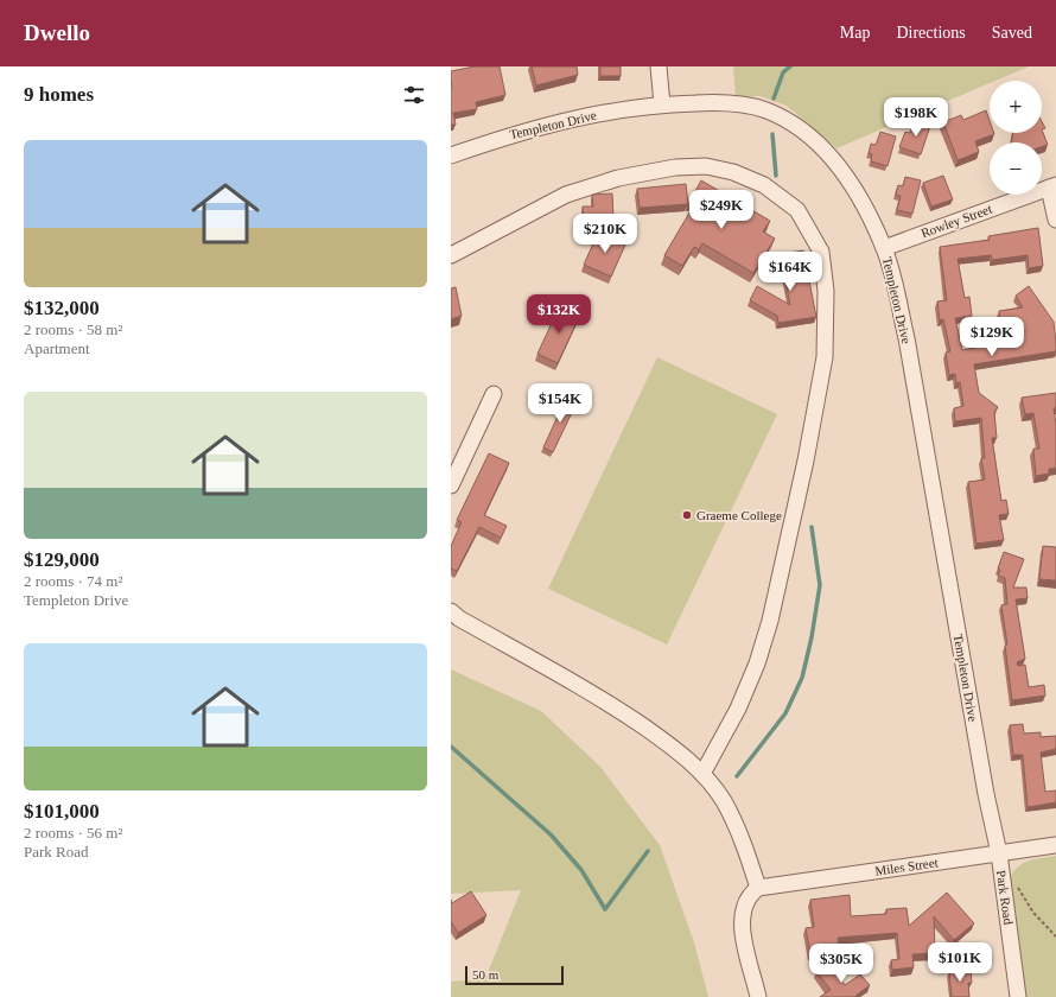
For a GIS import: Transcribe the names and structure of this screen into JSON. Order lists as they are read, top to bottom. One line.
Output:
{"streets":{"street":["Templeton Drive","Rowley Street","Miles Street","Park Road"]},"crossings":[["Templeton Drive","Rowley Street"],["Templeton Drive","Miles Street"],["Templeton Drive","Park Road"],["Miles Street","Park Road"]],"places":["Graeme College"],"scale_bar":"50 m","page":{"header":"Dwello","nav":["Map","Directions","Saved"],"heading":"9 homes","map_buttons":["+","−"],"price":["$198K","$249K","$210K","$164K","$132K","$129K","$154K","$101K","$305K"],"list":[{"name":"$132,000","note":"2 rooms · 58 m² · Apartment"},{"name":"$129,000","note":"2 rooms · 74 m² · Templeton Drive"},{"name":"$101,000","note":"2 rooms · 56 m² · Park Road"}],"scale":"50 m"}}
